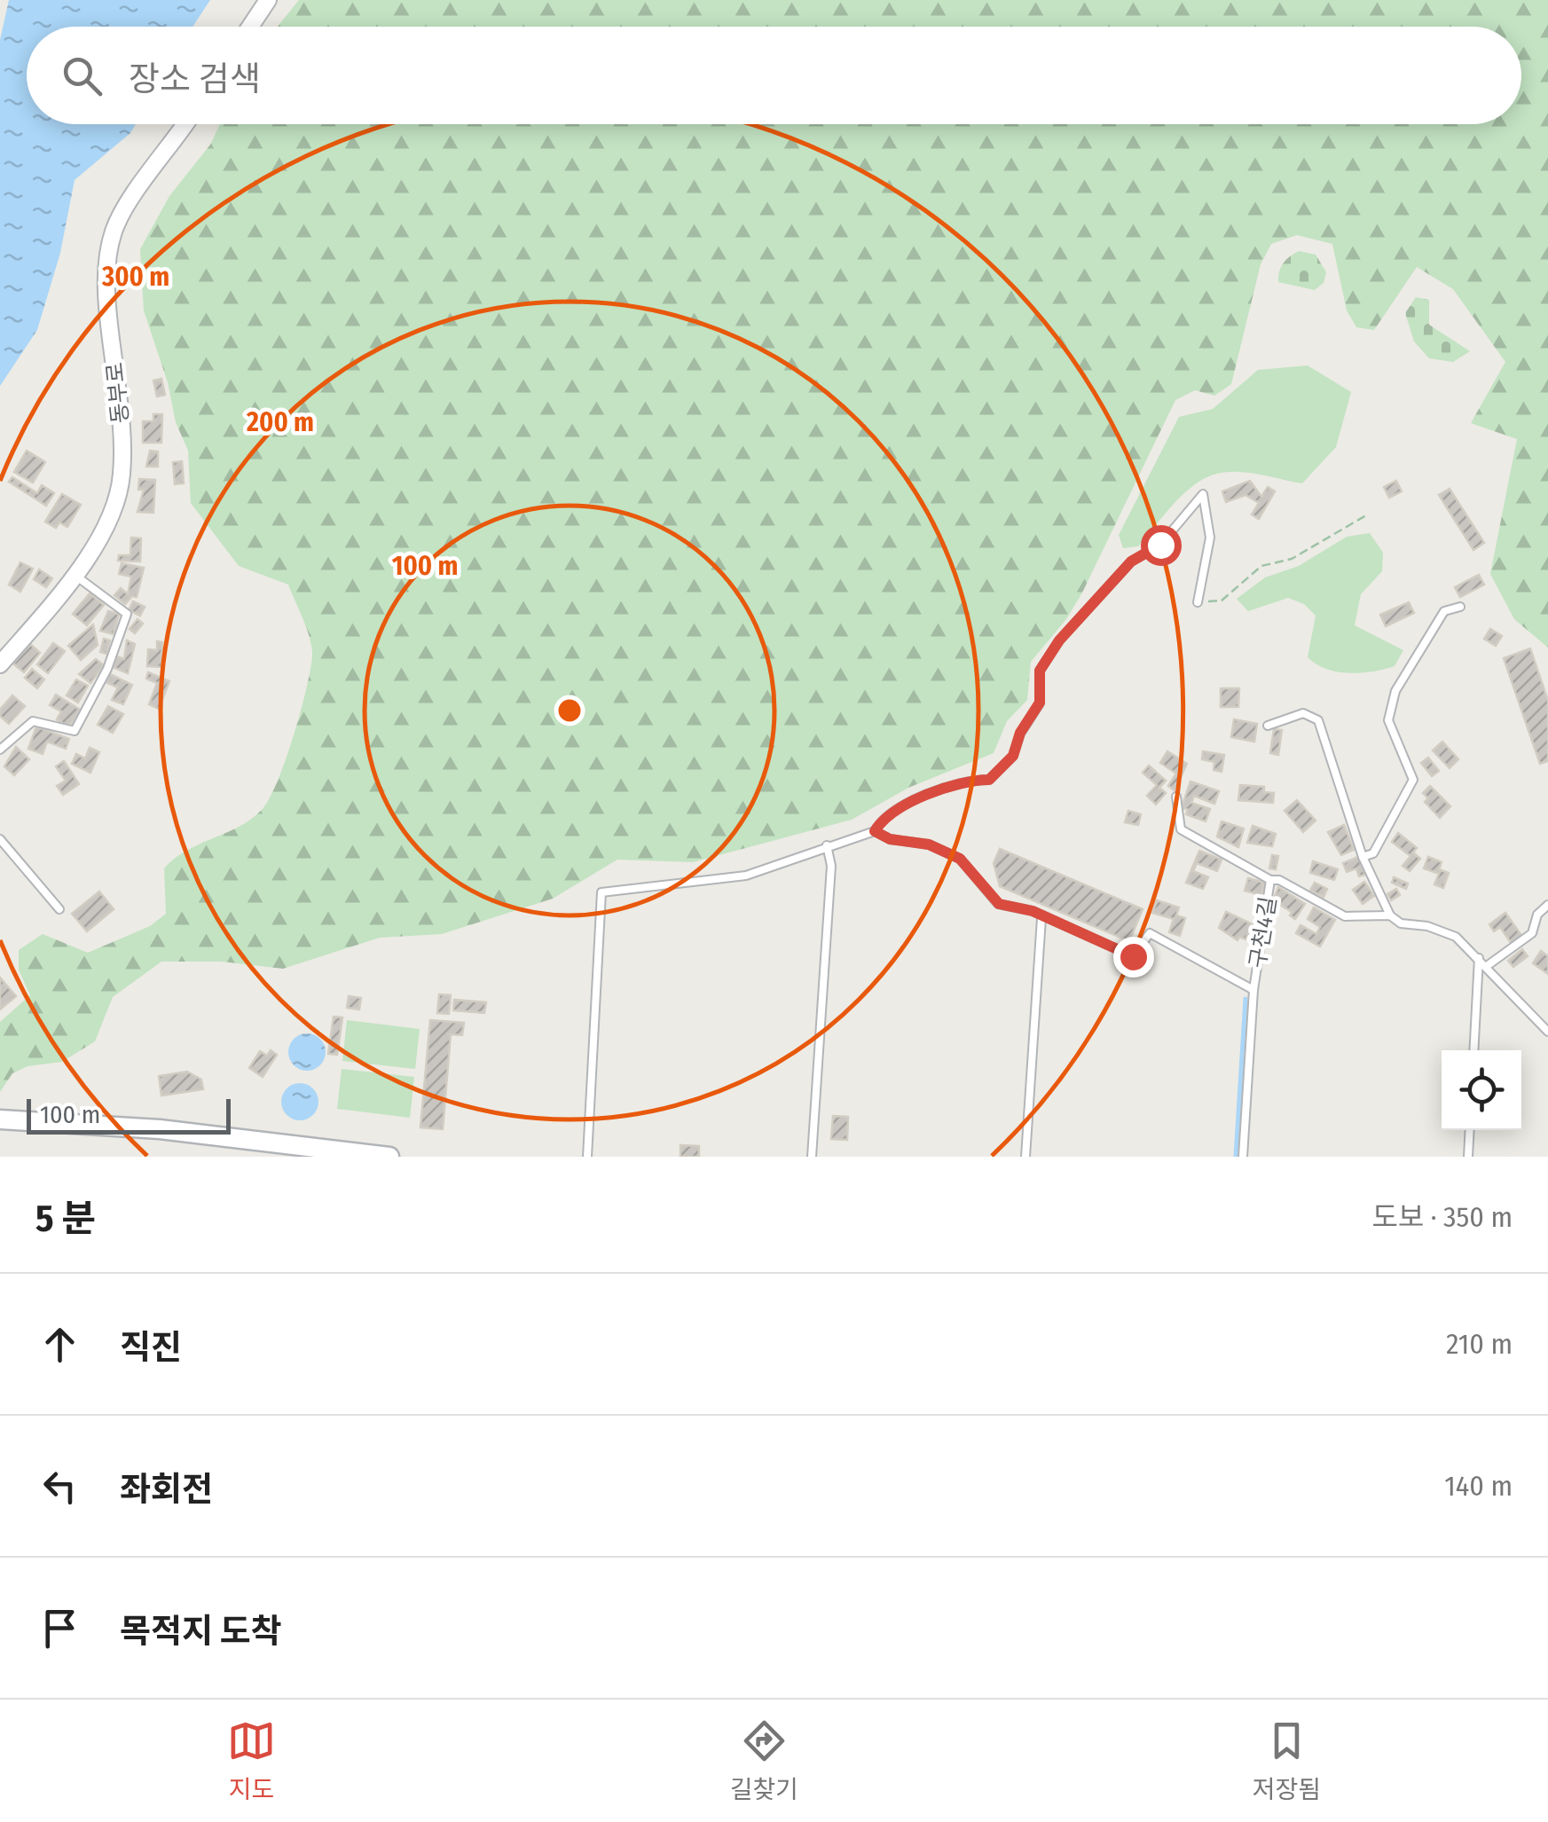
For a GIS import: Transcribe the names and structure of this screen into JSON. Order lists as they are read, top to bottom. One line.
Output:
{"streets":{"street":["동부로"],"lane":["구천4길"]},"scale_bar":"100 m","page":{"search":"장소 검색","scale":"100 m","heading":["5 분","도보 · 350 m"],"list":[["직진","210 m"],["좌회전","140 m"],"목적지 도착"],"nav":["지도","길찾기","저장됨"]},"rings":["300 m","200 m","100 m"]}
